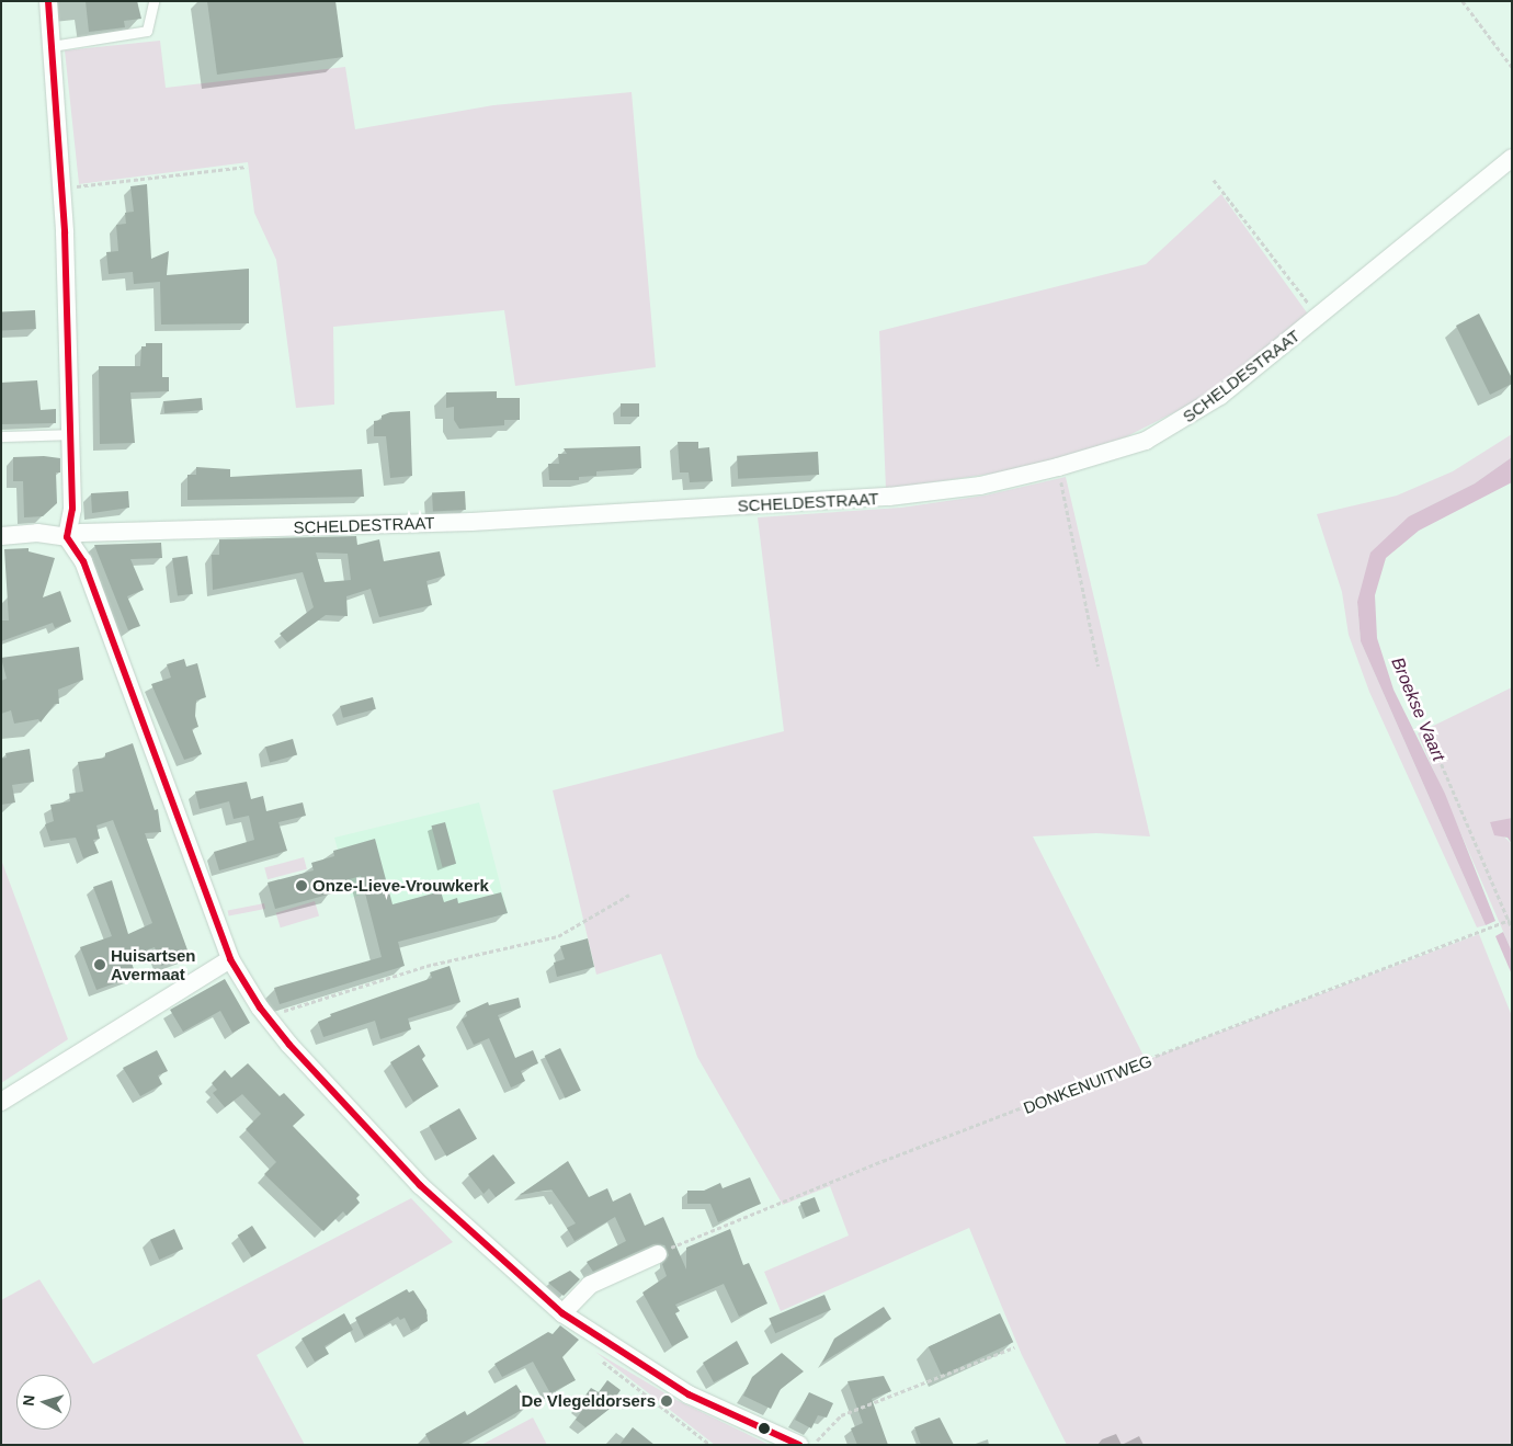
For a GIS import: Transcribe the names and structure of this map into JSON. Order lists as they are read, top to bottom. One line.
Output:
{"streets":{"street":["SCHELDESTRAAT"],"path":["DONKENUITWEG"]},"water":["Broekse Vaart"],"places":["Onze-Lieve-Vrouwkerk","Huisartsen Avermaat","De Vlegeldorsers"],"north":"left"}
